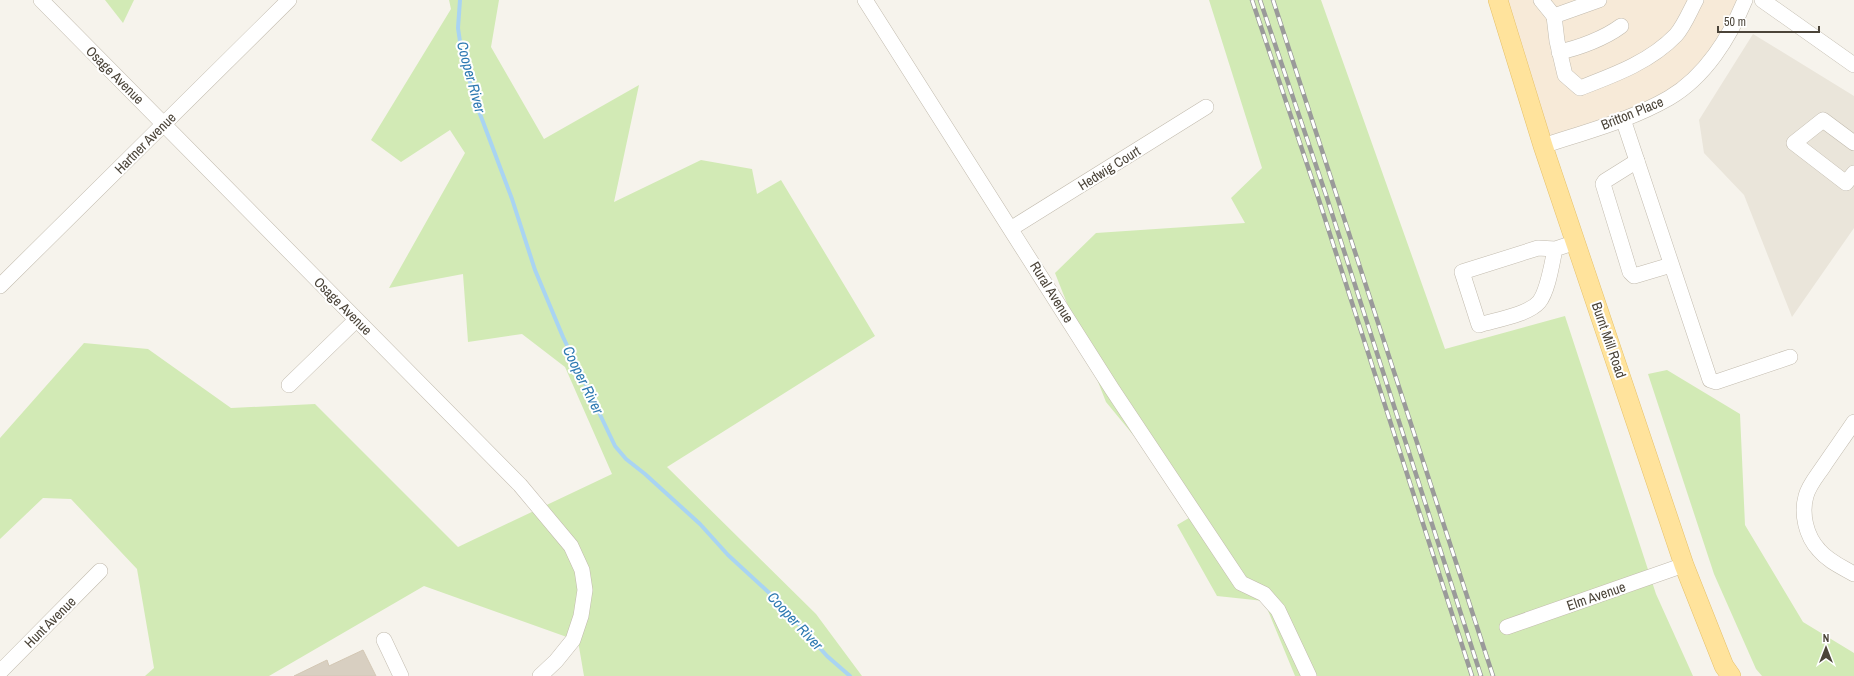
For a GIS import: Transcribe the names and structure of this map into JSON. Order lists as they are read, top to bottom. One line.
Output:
{"streets":{"main road":["Burnt Mill Road"],"street":["Osage Avenue","Britton Place","Hartner Avenue","Hedwig Court","Rural Avenue","Elm Avenue","Hunt Avenue"]},"crossings":[["Osage Avenue","Hartner Avenue"],["Britton Place","Burnt Mill Road"],["Hedwig Court","Rural Avenue"],["Burnt Mill Road","Elm Avenue"]],"water":["Cooper River"],"scale_bar":"50 m","north":"top"}
